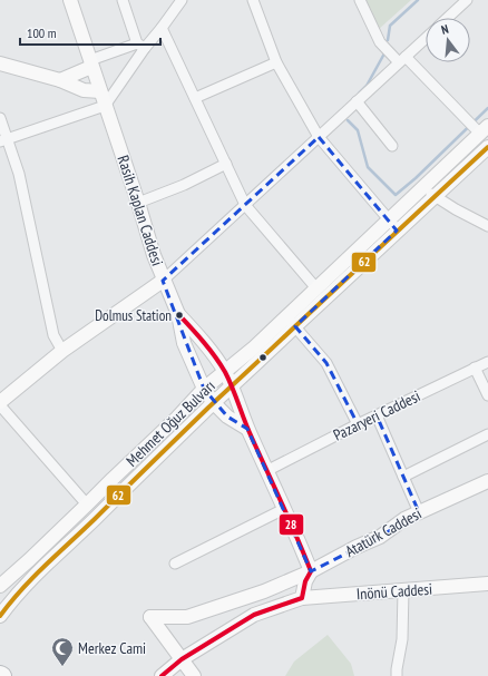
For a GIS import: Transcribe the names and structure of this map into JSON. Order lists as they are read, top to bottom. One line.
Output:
{"streets":{"street":["Rasih Kaplan Caddesi","Pazaryeri Caddesi","Mehmet Oğuz Bulvarı","Atatürk Caddesi","Inönü Caddesi"]},"crossings":[["Rasih Kaplan Caddesi","Pazaryeri Caddesi"],["Rasih Kaplan Caddesi","Mehmet Oğuz Bulvarı"],["Rasih Kaplan Caddesi","Atatürk Caddesi"],["Atatürk Caddesi","Inönü Caddesi"]],"places":{"other":["Dolmus Station"],"mosque":["Merkez Cami"]},"lines":["transit line 62","transit line 28"],"scale_bar":"100 m","north":"top"}
